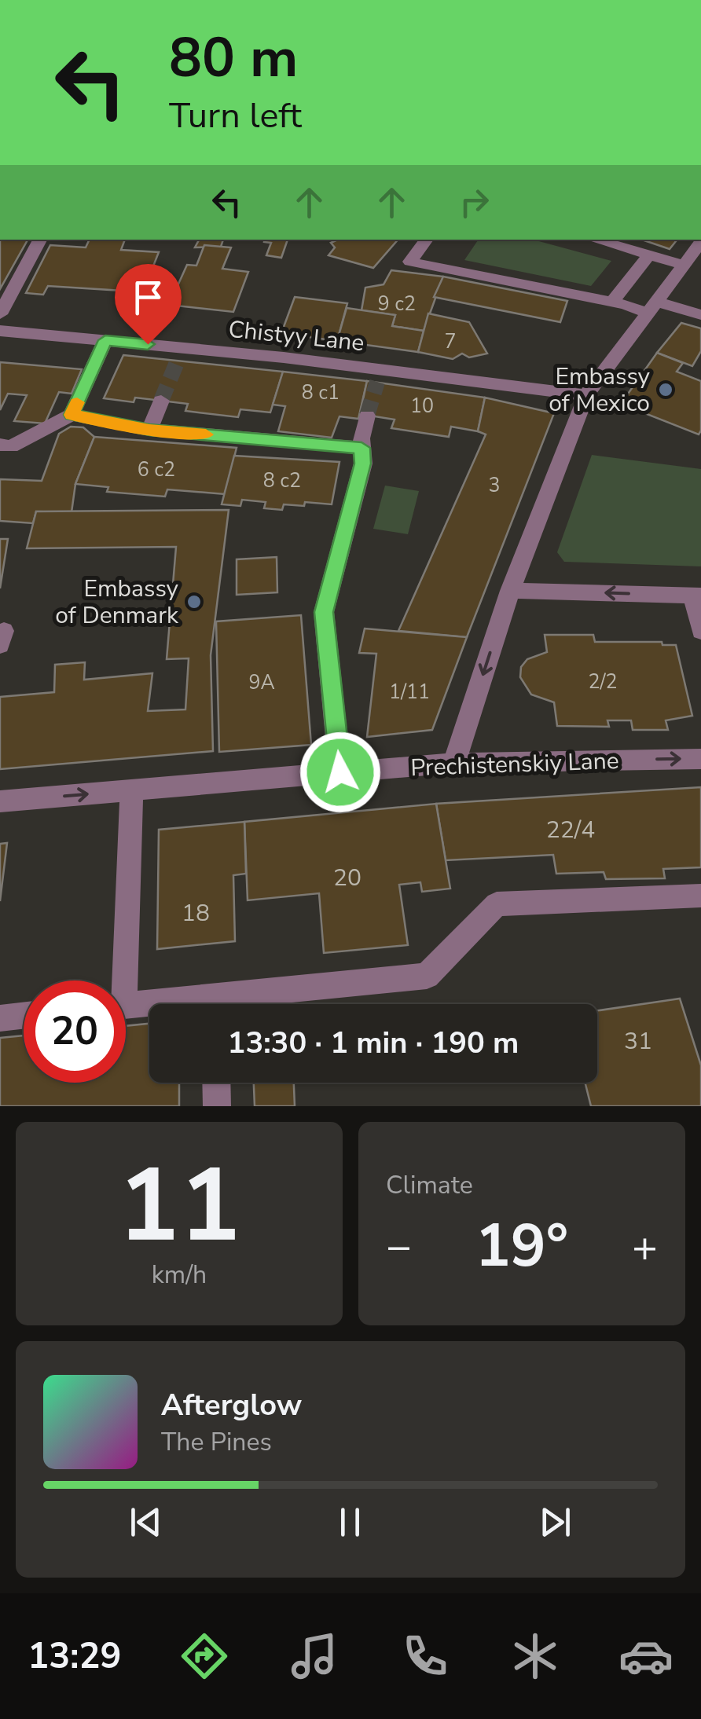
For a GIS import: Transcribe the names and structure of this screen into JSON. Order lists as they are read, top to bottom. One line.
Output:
{"streets":{"street":["Chistyy Lane","Prechistenskiy Lane"]},"places":["Embassy of Mexico","Embassy of Denmark"],"house_numbers":["9 с2","7","8 с1","10","6 с2","8 с2","3","2/2","9А","1/11","22/4","20","18","31"],"page":{"turn":["80 m","Turn left"],"limit":"20","trip":"13:30 · 1 min · 190 m","tile":[["11","km/h"],"Climate"],"heat":["−","19°","+"],"song":["Afterglow","The Pines"],"tabs":"13:29"}}
